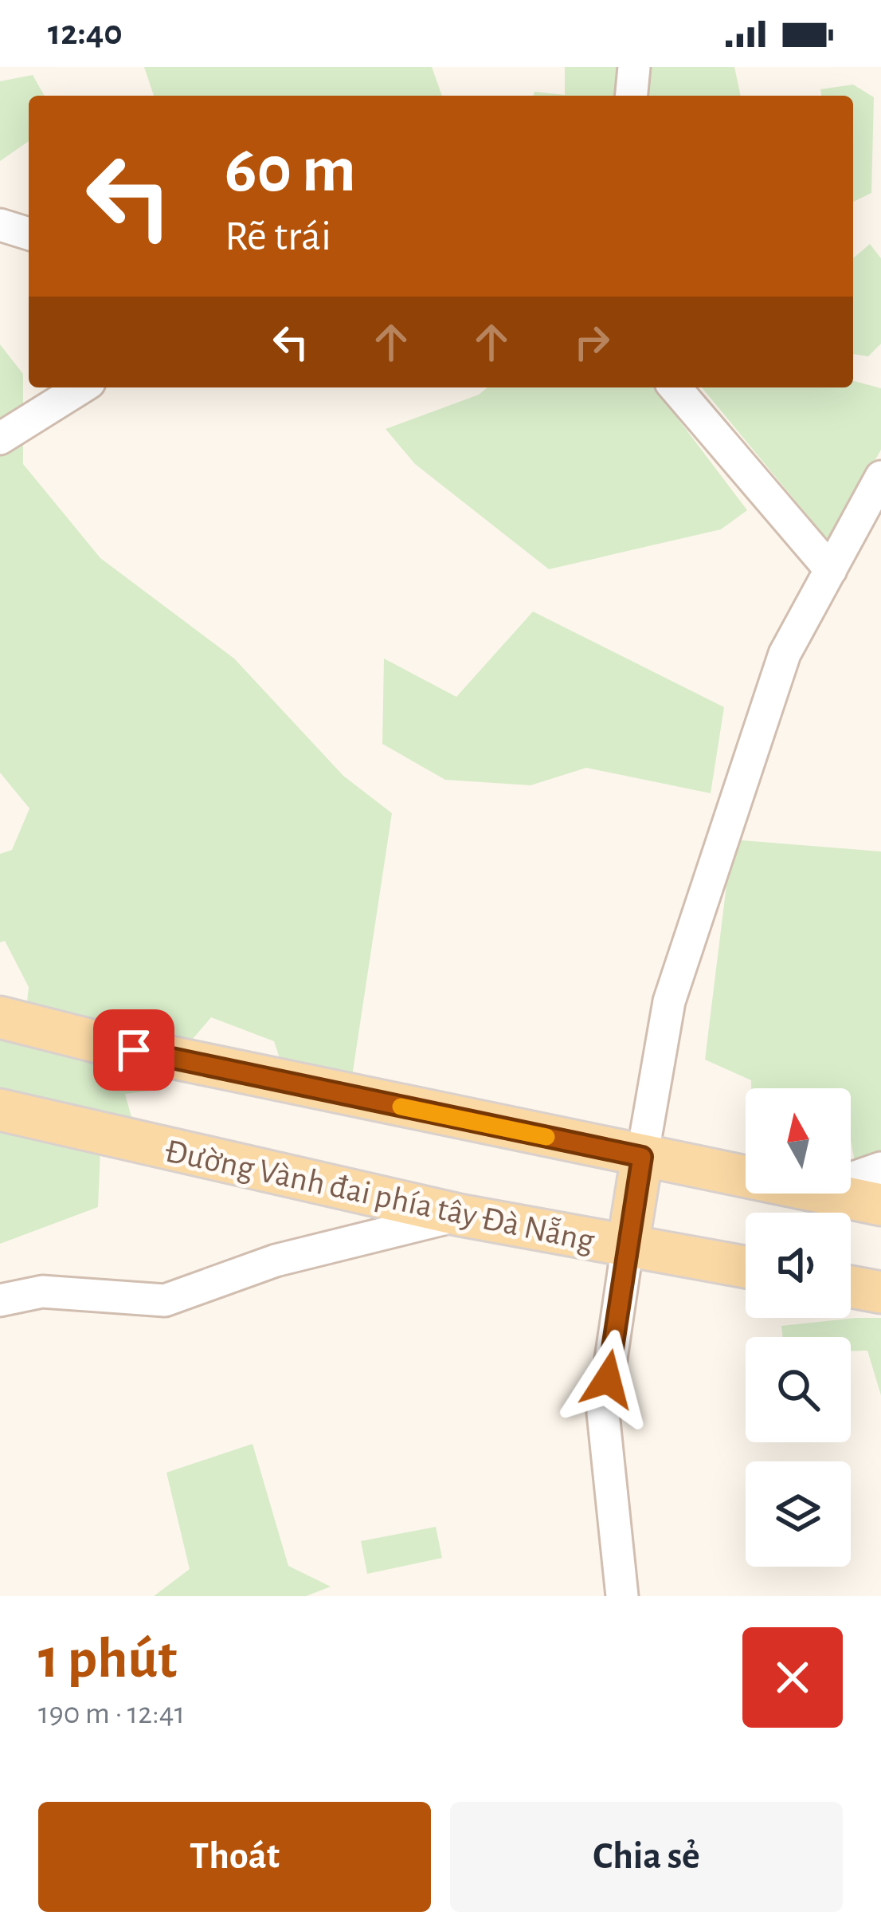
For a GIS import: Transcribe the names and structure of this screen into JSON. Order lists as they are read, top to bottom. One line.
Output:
{"streets":{"main road":["Đường Vành đai phía tây Đà Nẵng"]},"north":"top","page":{"status":"12:40","turn":["60 m","Rẽ trái"],"heading":["1 phút","190 m · 12:41"],"buttons":["Thoát","Chia sẻ"]}}
